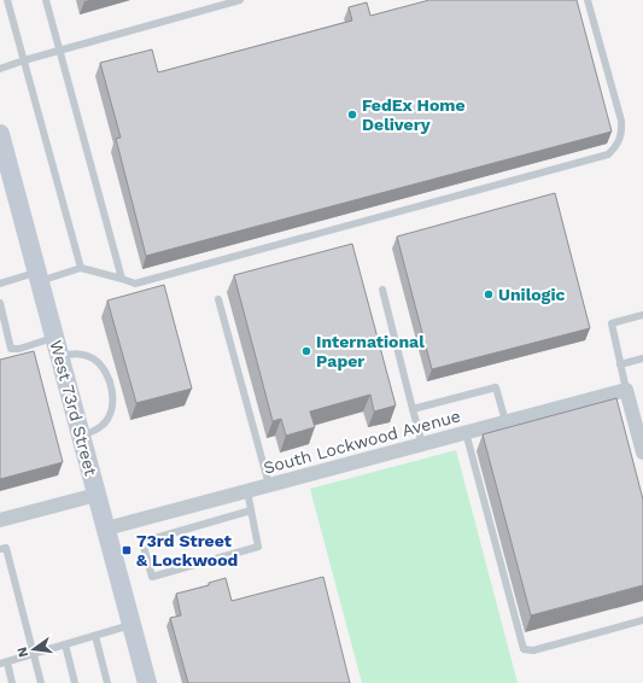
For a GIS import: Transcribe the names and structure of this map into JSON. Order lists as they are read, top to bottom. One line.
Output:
{"streets":{"street":["West 73rd Street","South Lockwood Avenue"]},"crossings":[["West 73rd Street","South Lockwood Avenue"]],"places":{"other":["FedEx Home Delivery","Unilogic","International Paper"],"transit":["73rd Street & Lockwood"]},"north":"left"}
